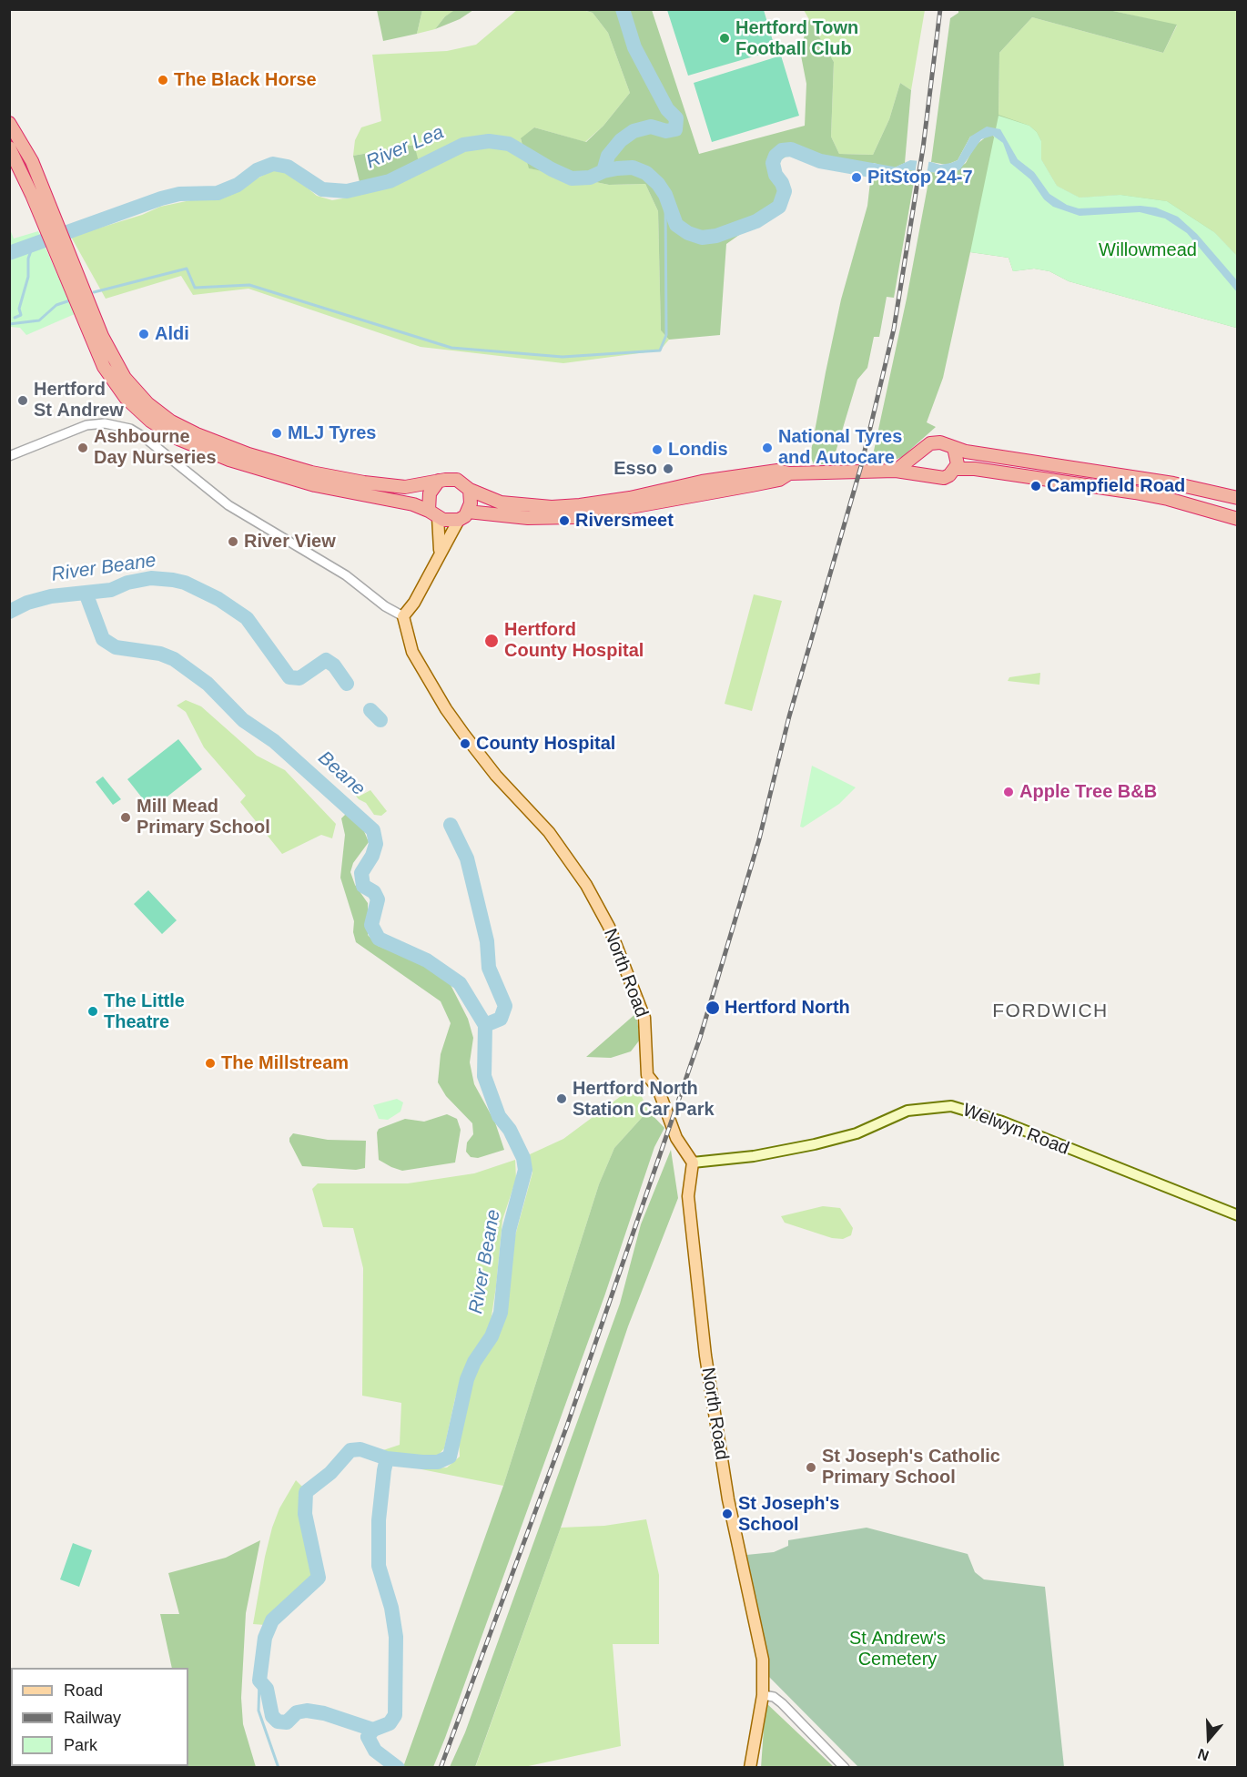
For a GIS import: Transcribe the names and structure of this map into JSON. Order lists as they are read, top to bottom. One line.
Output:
{"streets":{"main road":["North Road","Welwyn Road"]},"crossings":[["North Road","Welwyn Road"]],"districts":["FORDWICH"],"water":["River Lea","River Beane","Beane"],"parks":["Willowmead","St Andrew's Cemetery"],"places":["Hertford Town Football Club","The Black Horse","PitStop 24-7","Aldi","Hertford St Andrew","MLJ Tyres","Ashbourne Day Nurseries","National Tyres and Autocare","Londis","Esso","Campfield Road","Riversmeet","River View","Hertford County Hospital","County Hospital","Apple Tree B&B","Mill Mead Primary School","Hertford North","The Little Theatre","The Millstream","Hertford North Station Car Park","St Joseph's Catholic Primary School","St Joseph's School"],"legend":["Road","Railway","Park"],"north":"bottom"}
